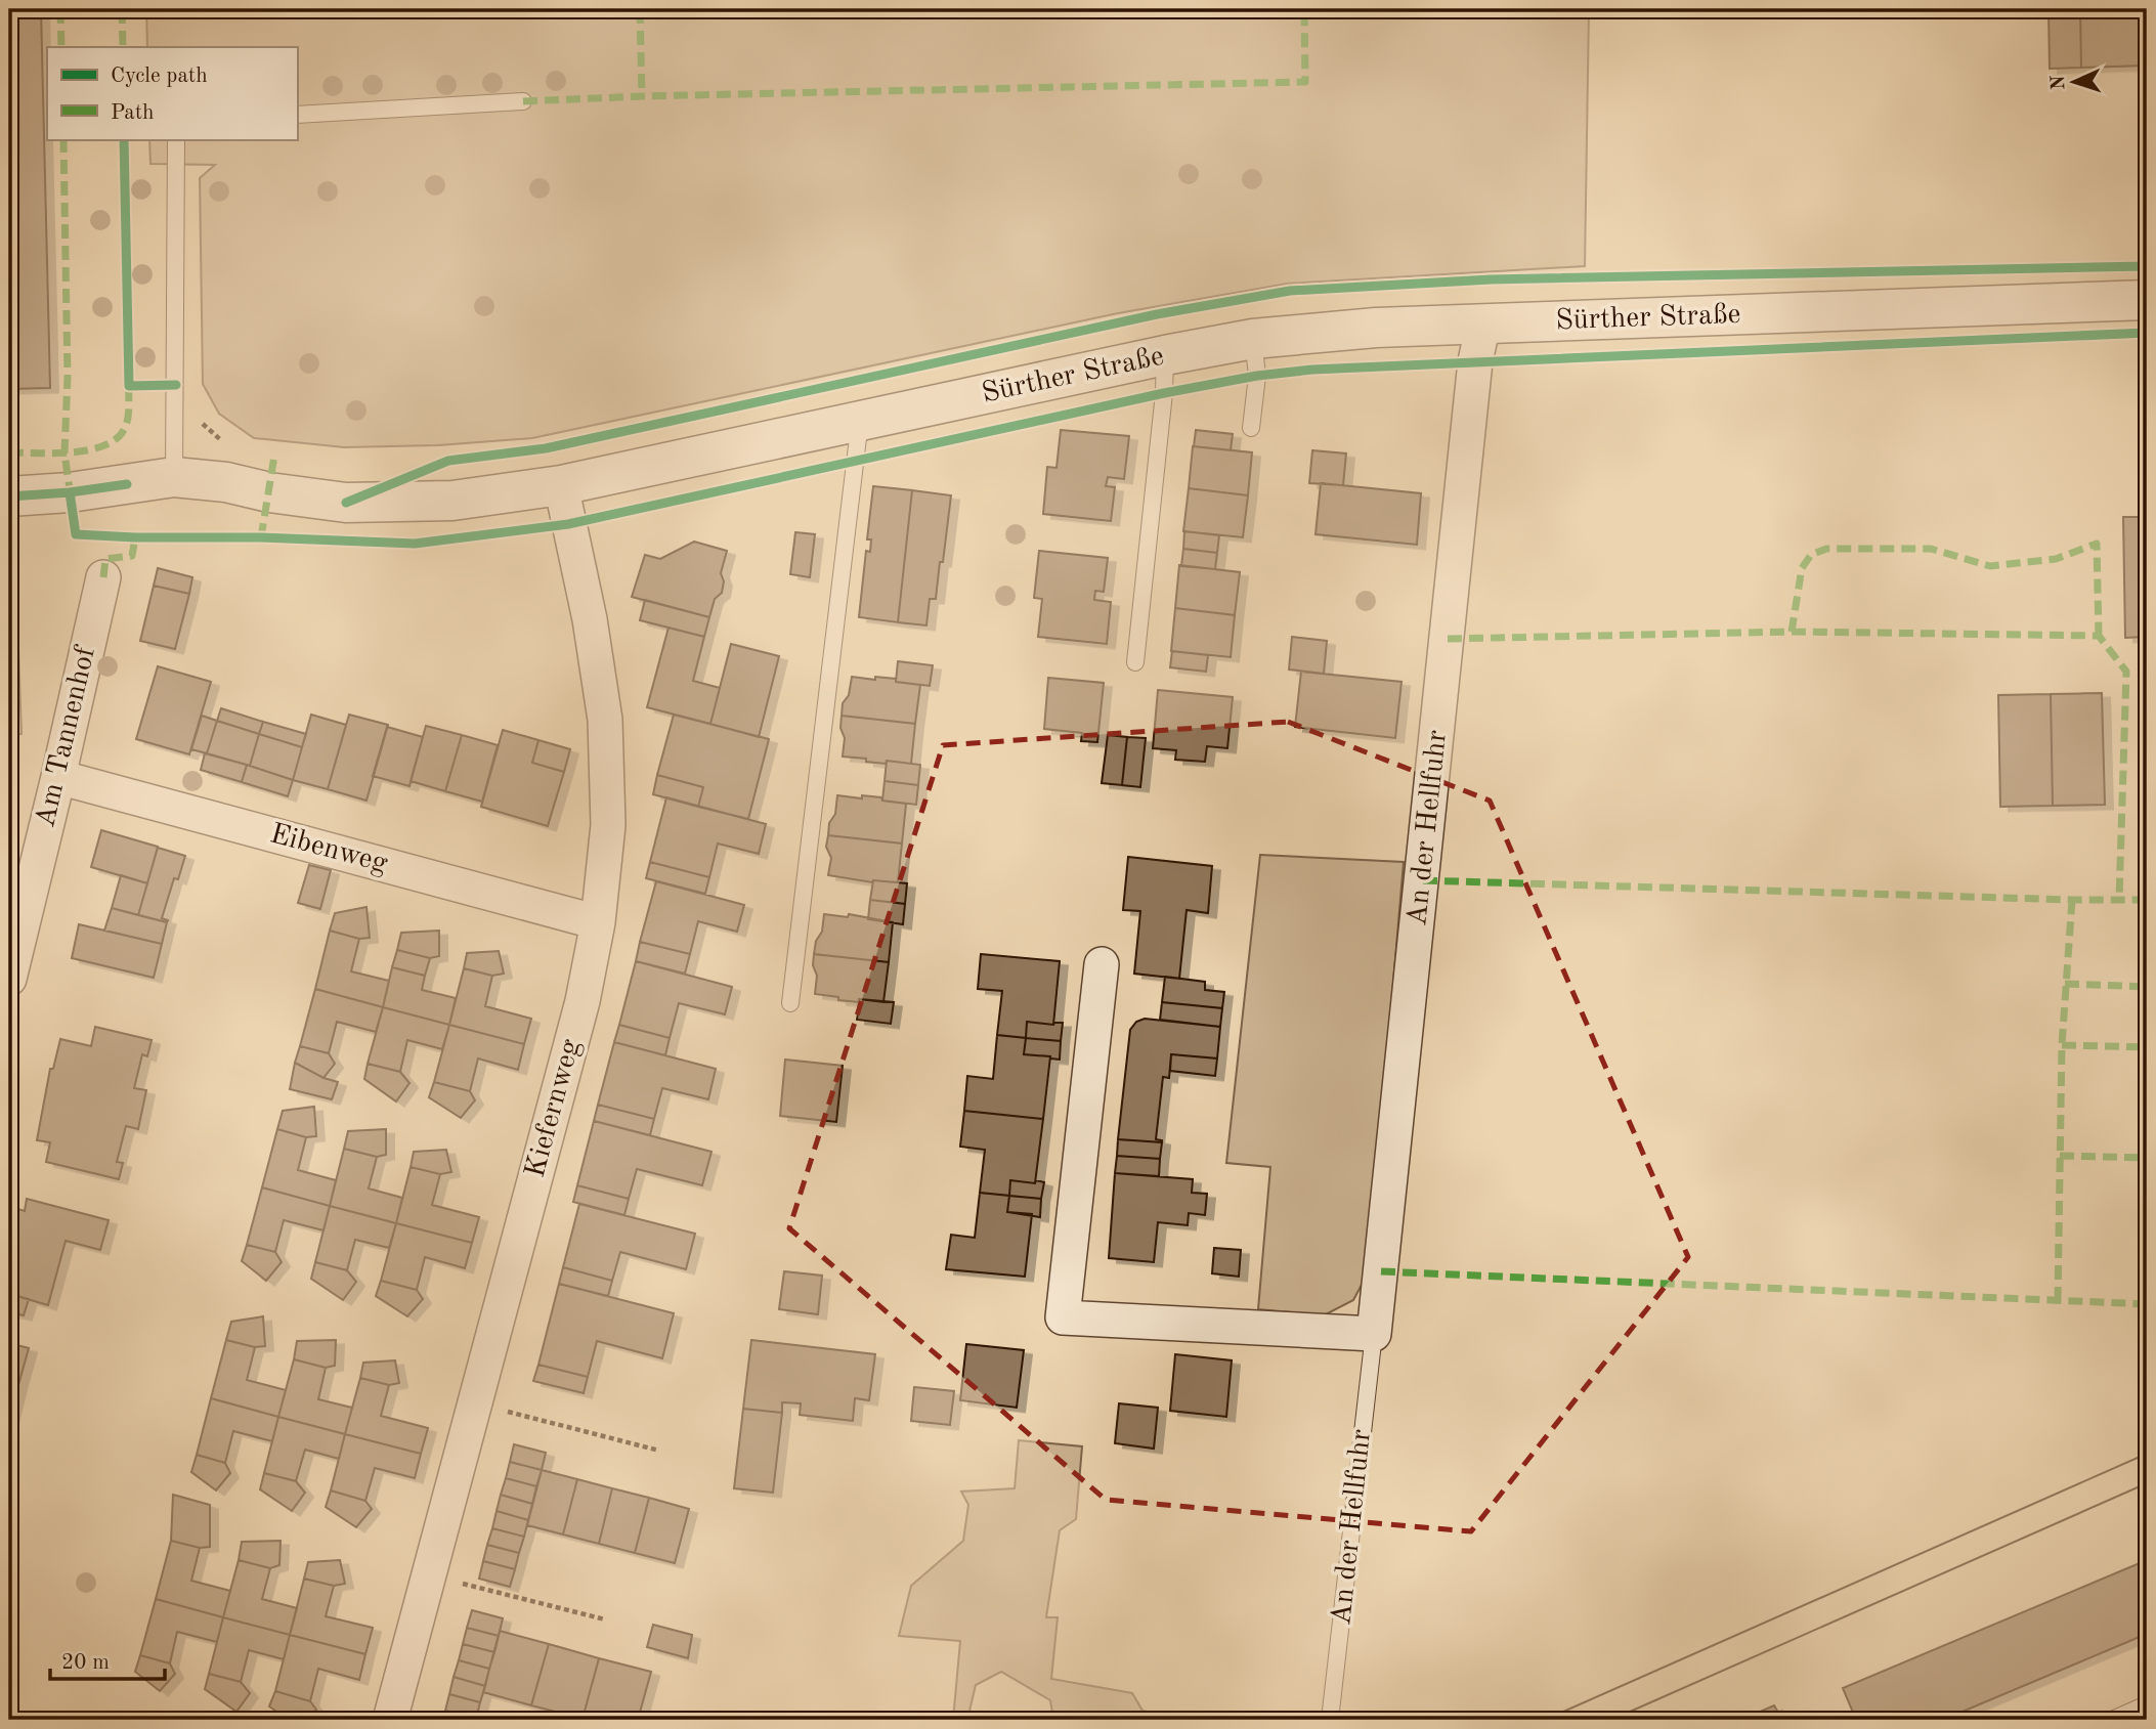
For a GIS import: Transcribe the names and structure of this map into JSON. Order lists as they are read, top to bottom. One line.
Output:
{"streets":{"street":["Sürther Straße","Am Tannenhof","An der Hellfuhr","Eibenweg","Kiefernweg"]},"crossings":[["Sürther Straße","An der Hellfuhr"],["Sürther Straße","Kiefernweg"],["Am Tannenhof","Eibenweg"],["Eibenweg","Kiefernweg"]],"legend":["Cycle path","Path"],"scale_bar":"20 m","north":"left"}
